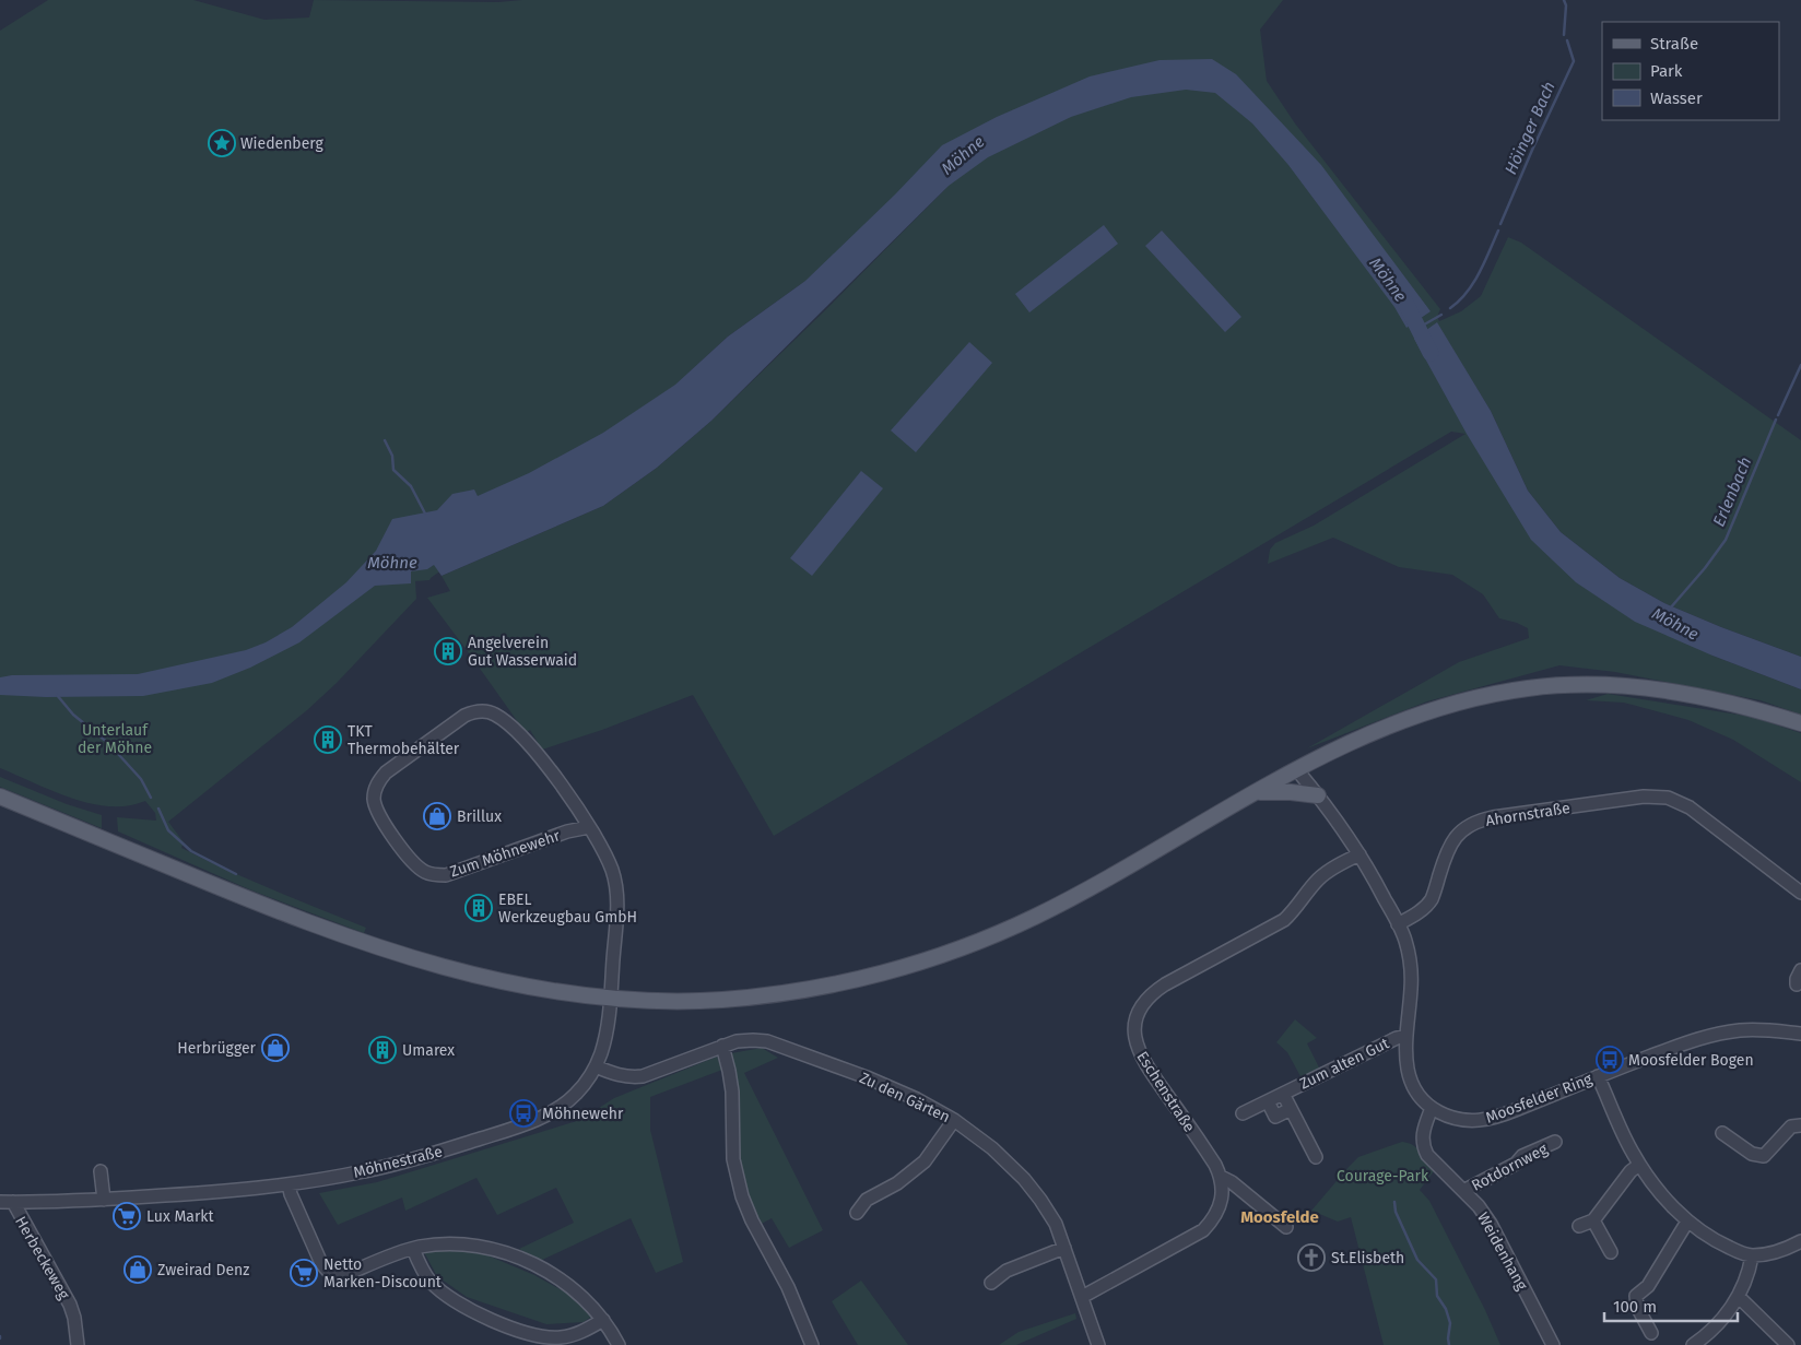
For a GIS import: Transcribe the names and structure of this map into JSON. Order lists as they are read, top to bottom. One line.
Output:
{"streets":{"street":["Ahornstraße","Zum Möhnewehr","Zum alten Gut","Eschenstraße","Zu den Gärten","Moosfelder Ring","Möhnestraße","Rotdornweg","Weidenhang","Herbeckeweg"]},"crossings":[["Ahornstraße","Moosfelder Ring"],["Zum Möhnewehr","Möhnestraße"],["Zum alten Gut","Moosfelder Ring"],["Zu den Gärten","Möhnestraße"],["Moosfelder Ring","Weidenhang"],["Möhnestraße","Herbeckeweg"],["Rotdornweg","Weidenhang"]],"districts":["Moosfelde"],"water":["Höinger Bach","Möhne","Erlenbach"],"parks":["Unterlauf der Möhne","Courage-Park"],"places":{"place":["Wiedenberg"],"building":["Angelverein Gut Wasserwaid","TKT Thermobehälter","EBEL Werkzeugbau GmbH","Umarex"],"shop":["Brillux","Herbrügger","Zweirad Denz"],"bus stop":["Moosfelder Bogen","Möhnewehr"],"supermarket":["Lux Markt","Netto Marken-Discount"],"church":["St.Elisbeth"]},"legend":["Straße","Park","Wasser"],"scale_bar":"100 m"}
